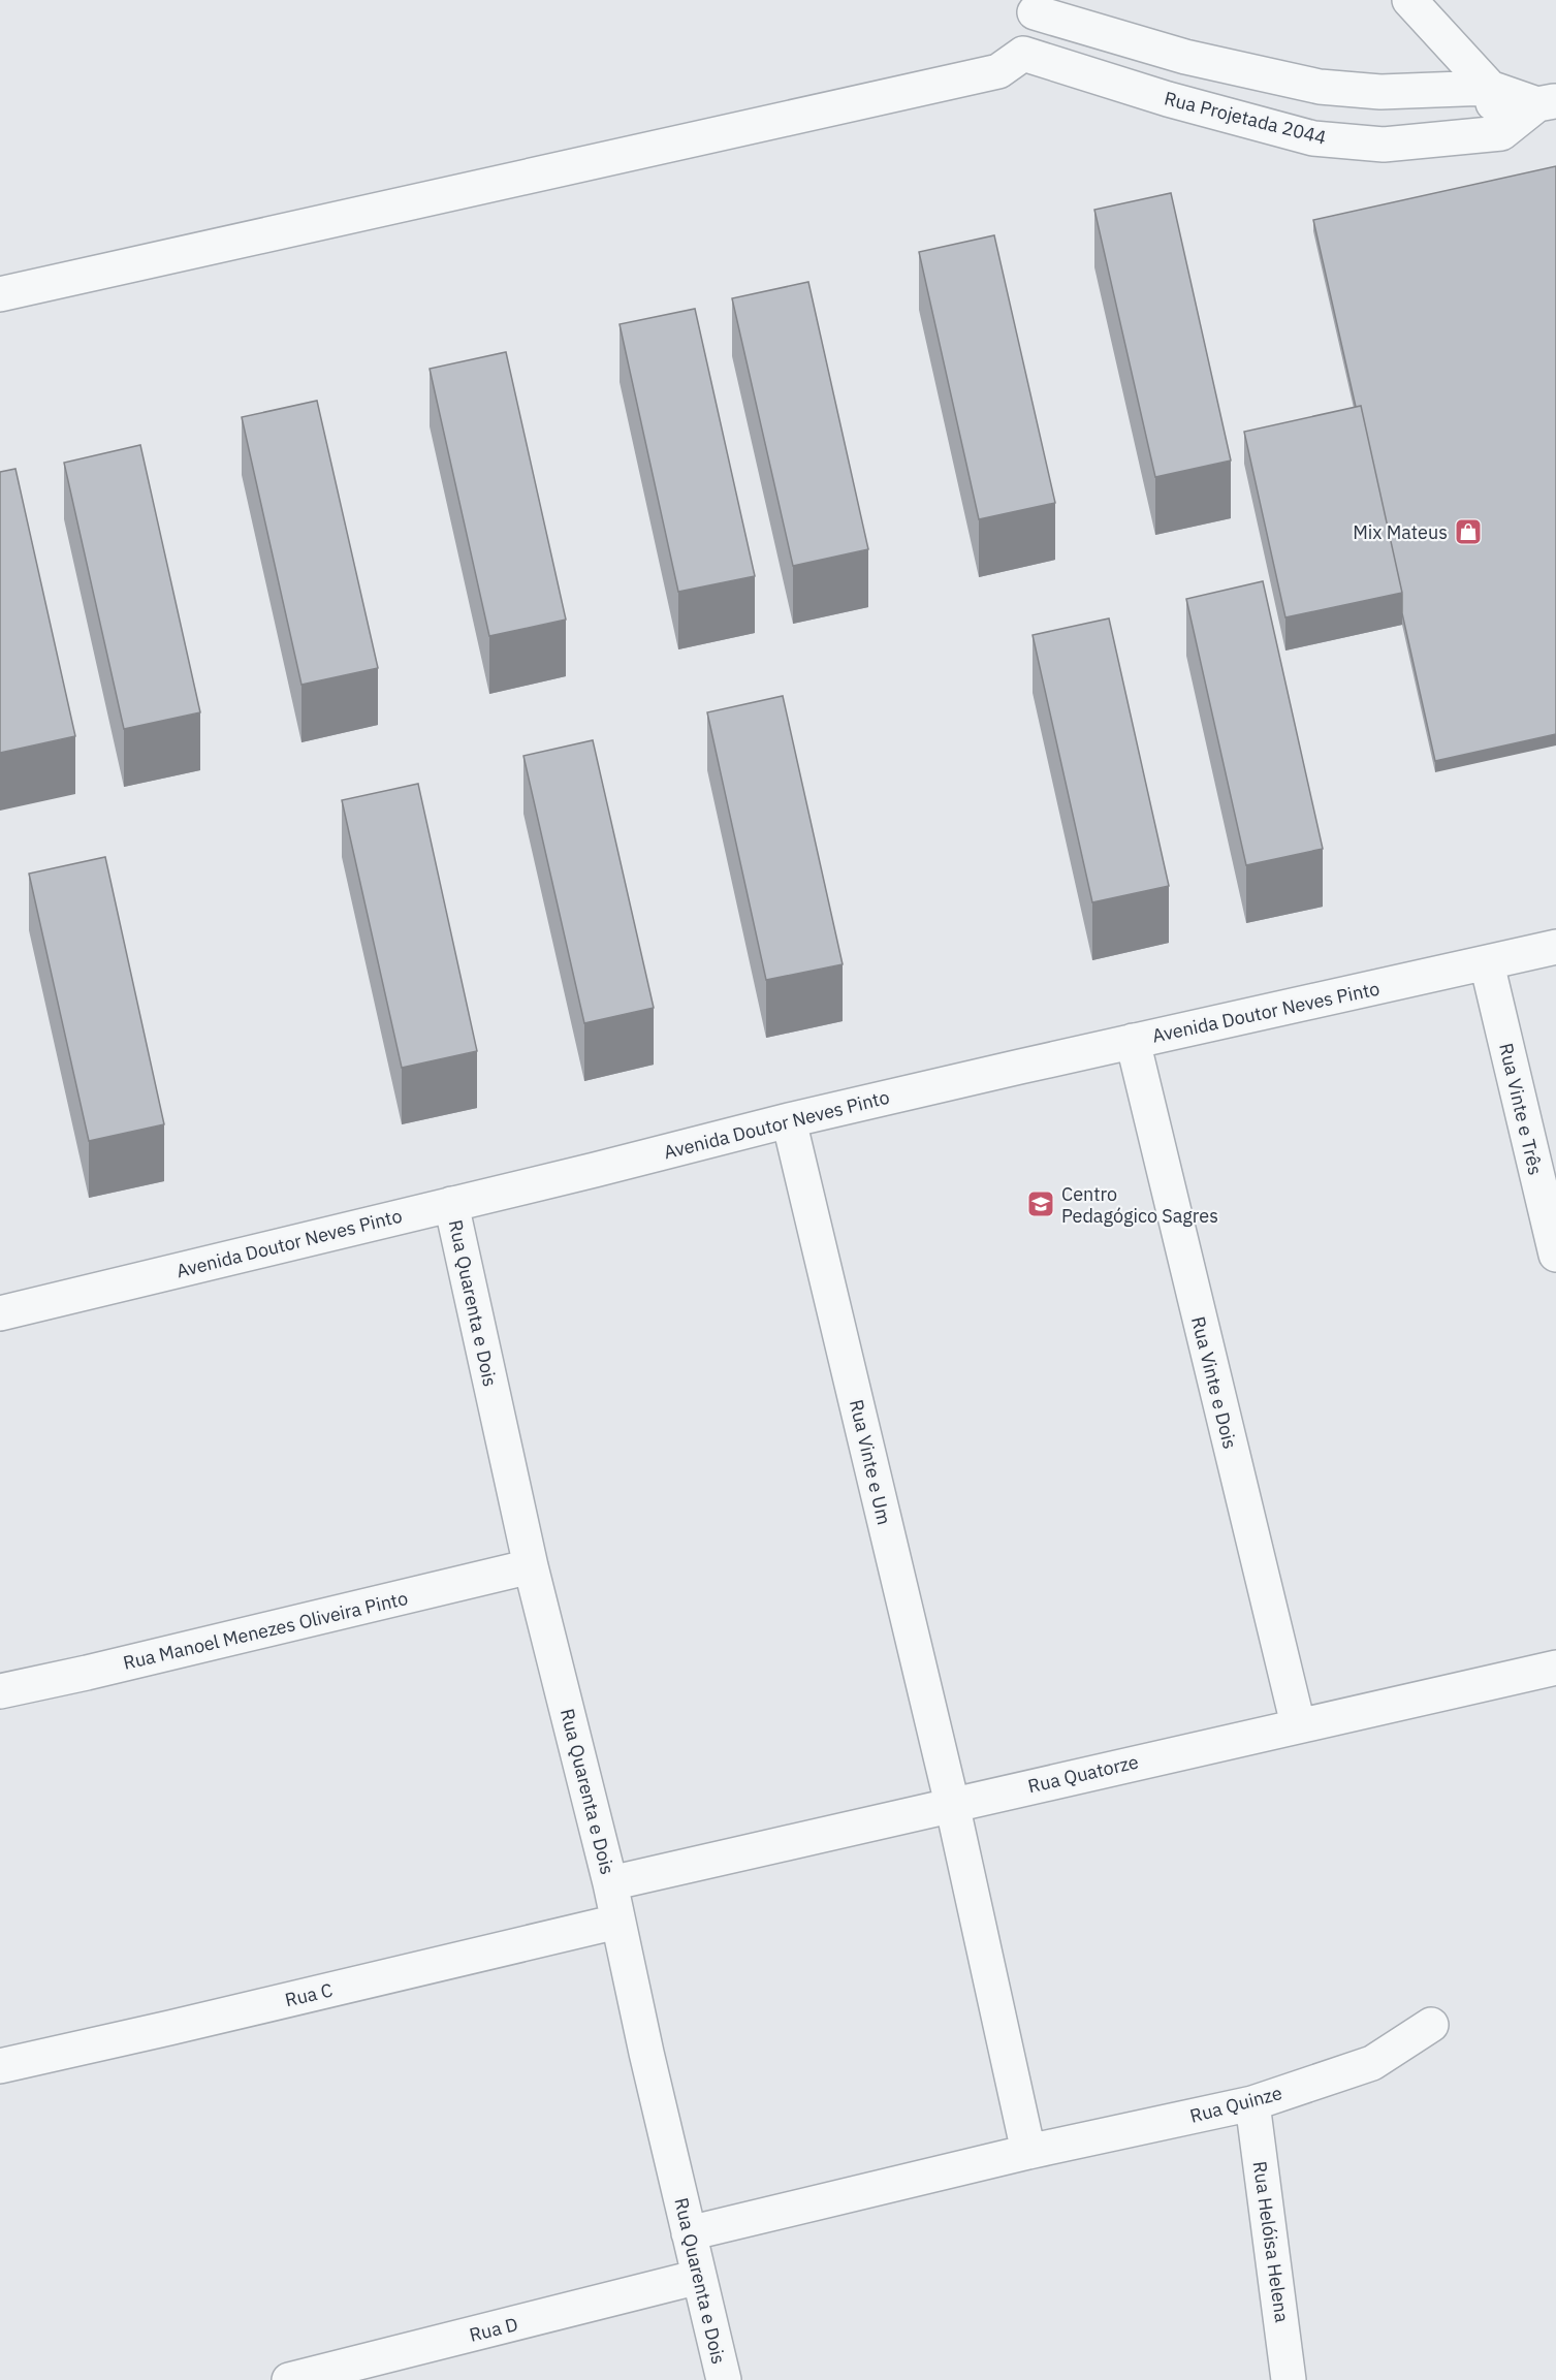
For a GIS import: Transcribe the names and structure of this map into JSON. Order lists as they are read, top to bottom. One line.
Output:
{"streets":{"street":["Rua Projetada 2044","Avenida Doutor Neves Pinto","Rua Vinte e Três","Rua Quarenta e Dois","Rua Vinte e Dois","Rua Vinte e Um","Rua Manoel Menezes Oliveira Pinto","Rua Quatorze","Rua C","Rua Quinze","Rua Helóisa Helena","Rua D"]},"crossings":[["Avenida Doutor Neves Pinto","Rua Vinte e Três"],["Avenida Doutor Neves Pinto","Rua Quarenta e Dois"],["Avenida Doutor Neves Pinto","Rua Vinte e Dois"],["Avenida Doutor Neves Pinto","Rua Vinte e Um"],["Rua Quarenta e Dois","Rua Manoel Menezes Oliveira Pinto"],["Rua Quarenta e Dois","Rua Quatorze"],["Rua Quarenta e Dois","Rua C"],["Rua Quarenta e Dois","Rua Quinze"],["Rua Quarenta e Dois","Rua D"],["Rua Vinte e Dois","Rua Quatorze"],["Rua Vinte e Um","Rua Quatorze"],["Rua Vinte e Um","Rua Quinze"],["Rua Quinze","Rua Helóisa Helena"]],"places":{"shop":["Mix Mateus"],"school or university":["Centro Pedagógico Sagres"]}}
